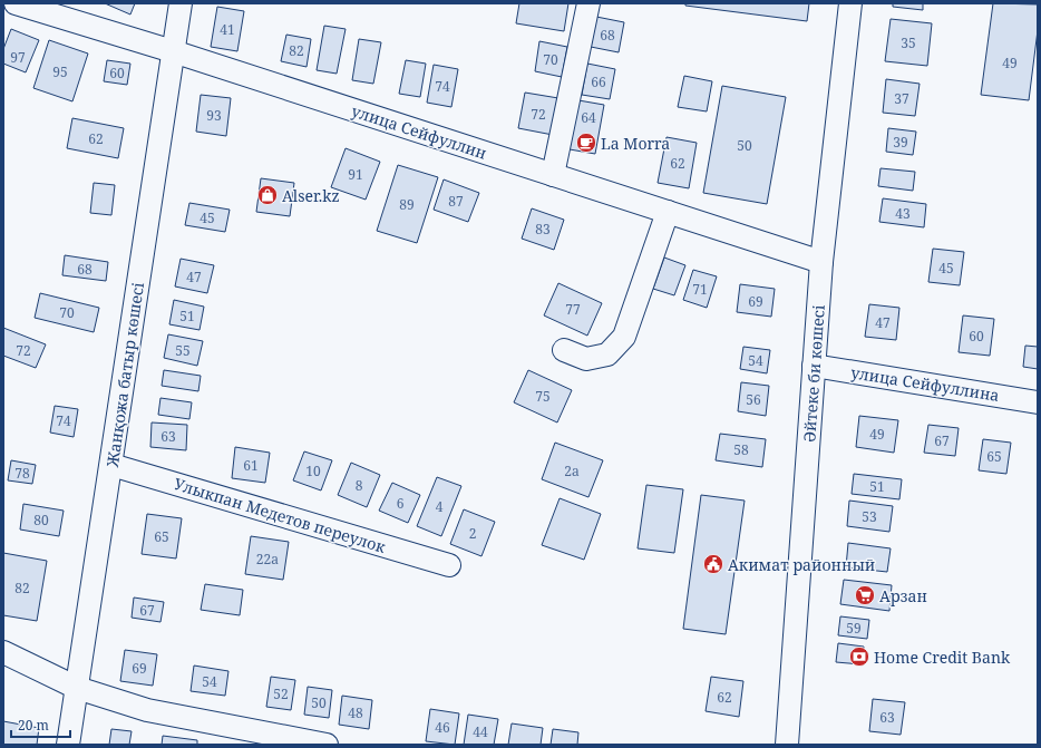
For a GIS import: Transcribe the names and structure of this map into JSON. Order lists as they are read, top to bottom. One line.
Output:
{"streets":{"street":["улица Сейфуллин","Әйтеке би көшесі","Жанқожа батыр көшесі","улица Сейфуллина","Улыкпан Медетов переулок"]},"crossings":[["улица Сейфуллин","Әйтеке би көшесі"],["улица Сейфуллин","Жанқожа батыр көшесі"],["Әйтеке би көшесі","улица Сейфуллина"],["Жанқожа батыр көшесі","Улыкпан Медетов переулок"]],"places":{"cafe":["La Morra"],"shop":["Alser.kz"],"public building":["Акимат районный"],"supermarket":["Арзан"],"bank":["Home Credit Bank"]},"house_numbers":["41","68","35","82","97","70","49","95","60","66","74","37","72","93","64","62","39","50","62","91","87","89","43","45","83","45","68","47","71","69","77","70","51","47","60","72","55","54","75","56","74","49","63","67","58","65","61","10","2а","78","8","51","6","4","53","80","2","65","22а","82","67","59","69","54","52","62","50","48","63","46","44"],"scale_bar":"20 m"}
